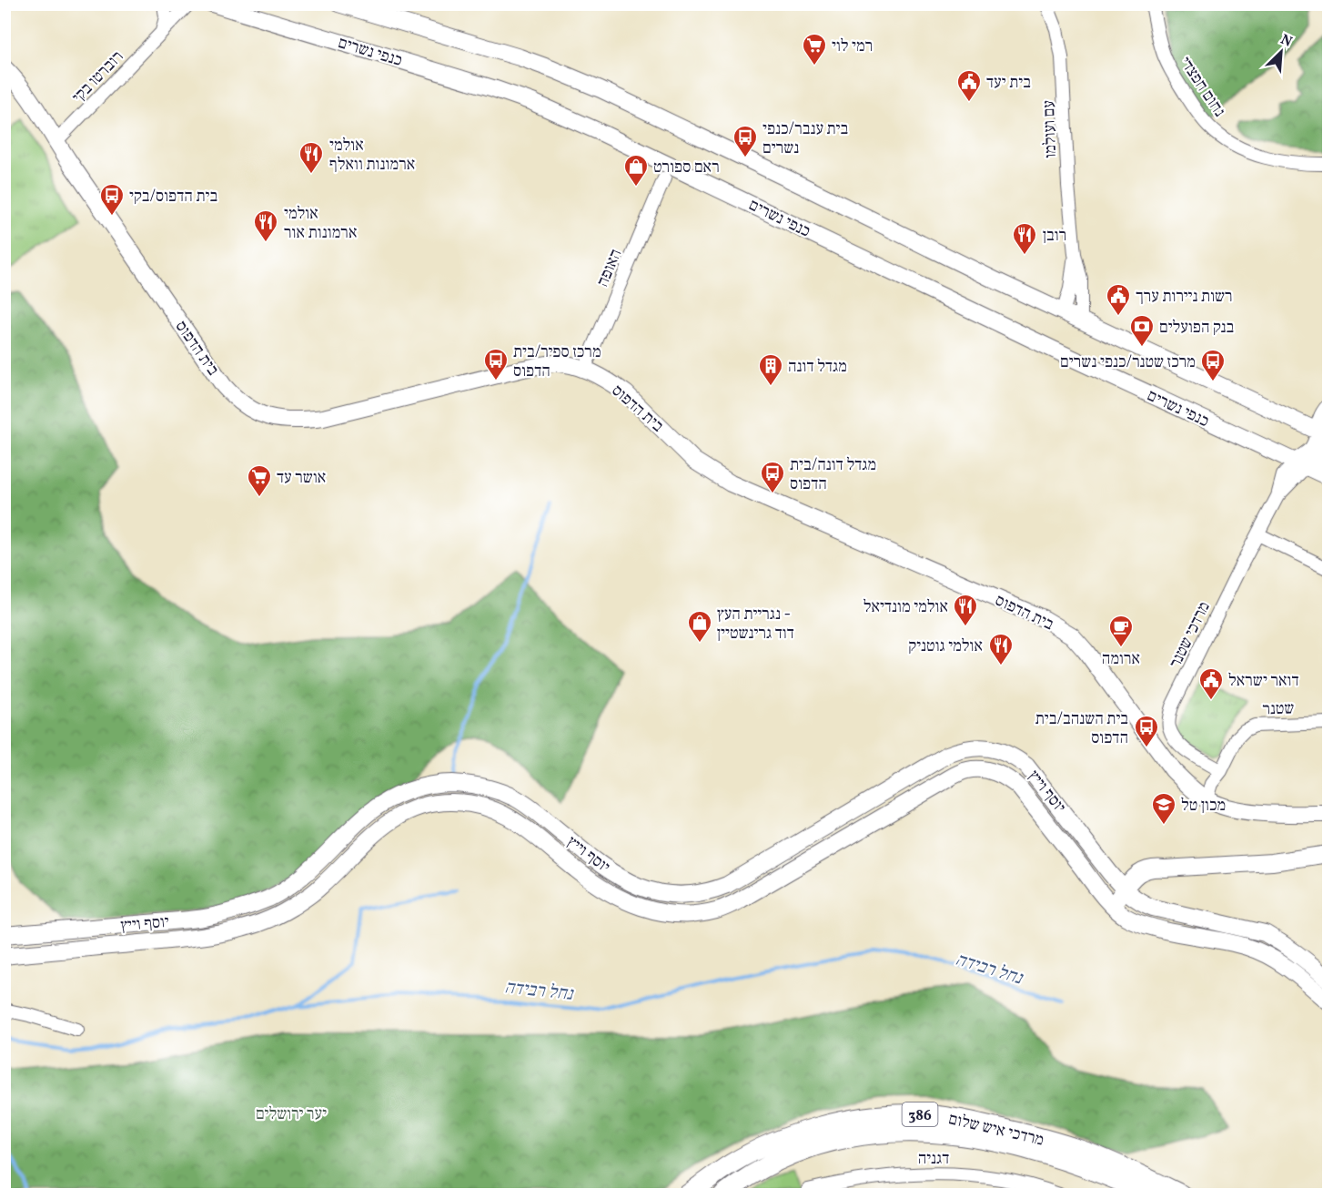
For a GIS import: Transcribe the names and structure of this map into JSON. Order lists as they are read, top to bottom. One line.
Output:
{"streets":{"main road":["386","מרדכי איש שלום"],"street":["כנפי נשרים","רוברטו בקי","נחום חפצדי","עם ועולמו","האופה","בית הדפוס","מרדכי שטנר","שטנר","יוסף וייץ","דגניה"]},"crossings":[["כנפי נשרים","מרדכי שטנר"],["רוברטו בקי","בית הדפוס"],["האופה","בית הדפוס"],["מרדכי שטנר","שטנר"]],"water":["נחל רבידה"],"parks":["יער ירושלים"],"places":{"supermarket":["רמי לוי","אושר עד"],"public building":["בית יעד","רשות ניירות ערך","דואר ישראל"],"bus stop":["בית ענבר/כנפי נשרים","בית הדפוס/בקי","מרכז ספיר/בית הדפוס","מרכז שטנר/כנפי נשרים","מגדל דונה/בית הדפוס","בית השנהב/בית הדפוס"],"restaurant":["אולמי ארמונות וואלף","אולמי ארמונות אור","רובן","אולמי מונדיאל","אולמי גוטניק"],"shop":["ראם ספורט","נגריית העץ - דוד גרינשטיין"],"bank":["בנק הפועלים"],"building":["מגדל דונה"],"cafe":["ארומה"],"school or university":["מכון טל"]},"north":"top right"}
